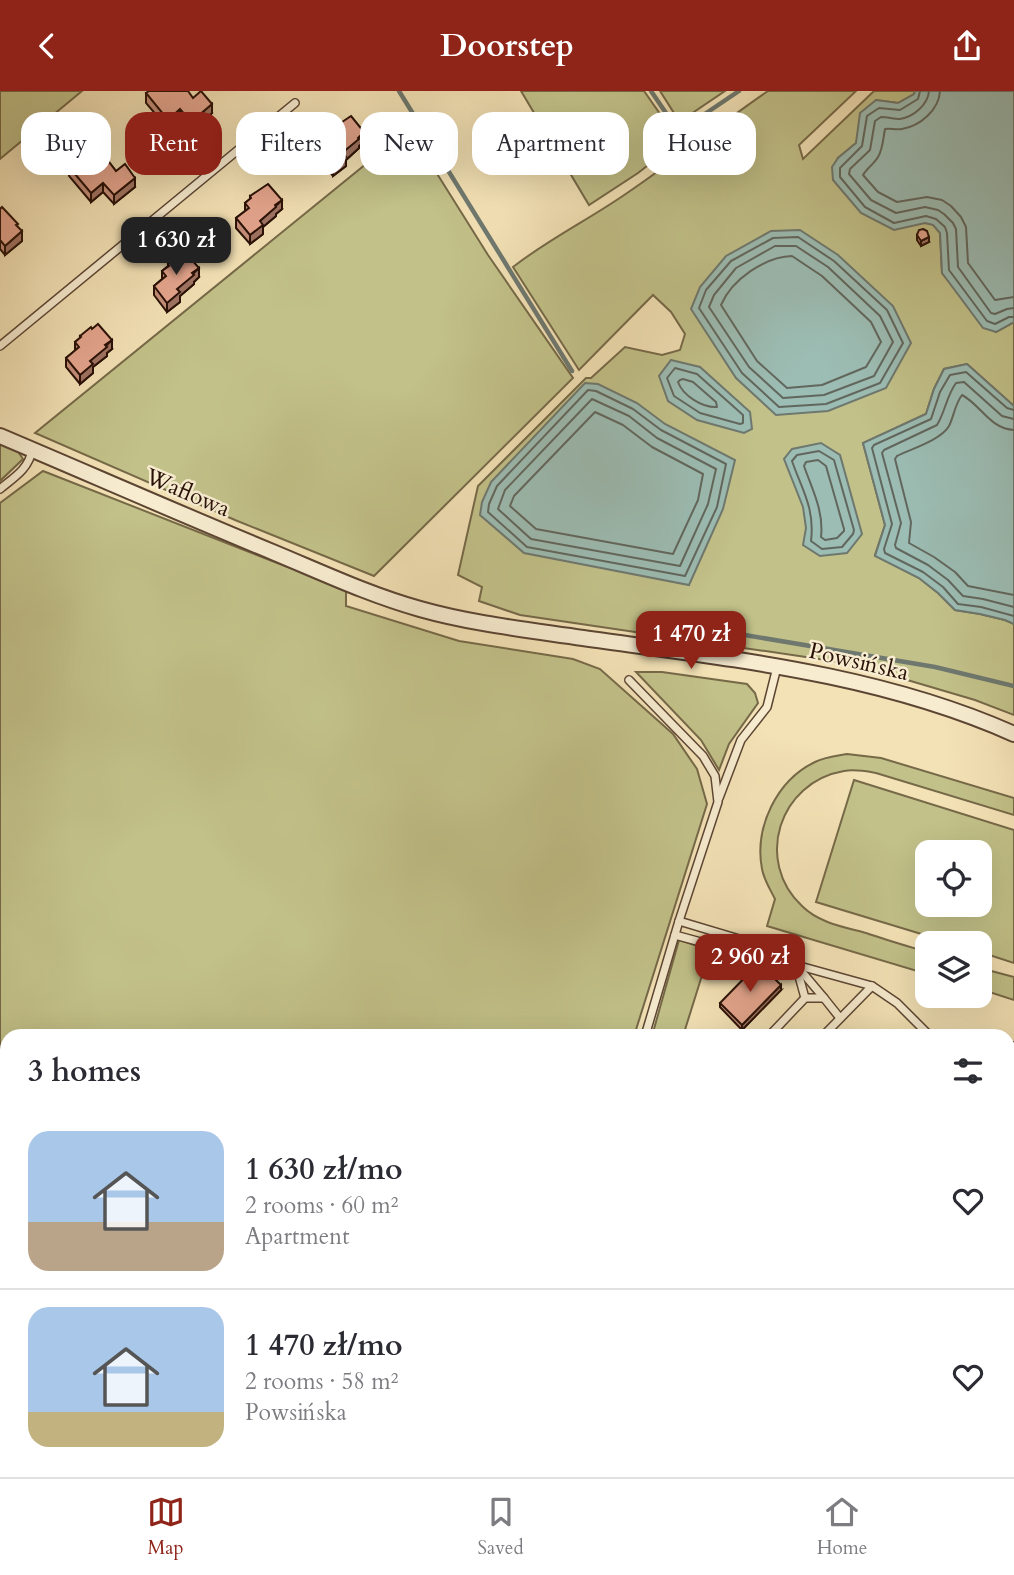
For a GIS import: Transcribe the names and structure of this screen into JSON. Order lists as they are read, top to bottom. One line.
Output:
{"streets":{"street":["Waflowa","Powsińska"]},"crossings":[["Waflowa","Powsińska"]],"page":{"header":"Doorstep","chip":["Buy","Rent","Filters","New","Apartment","House"],"price":["1 630 zł","1 470 zł","2 960 zł"],"heading":"3 homes","list":[{"name":"1 630 zł/mo","note":"2 rooms · 60 m² · Apartment"},{"name":"1 470 zł/mo","note":"2 rooms · 58 m² · Powsińska"}],"tabs":["Map","Saved","Home"]}}
